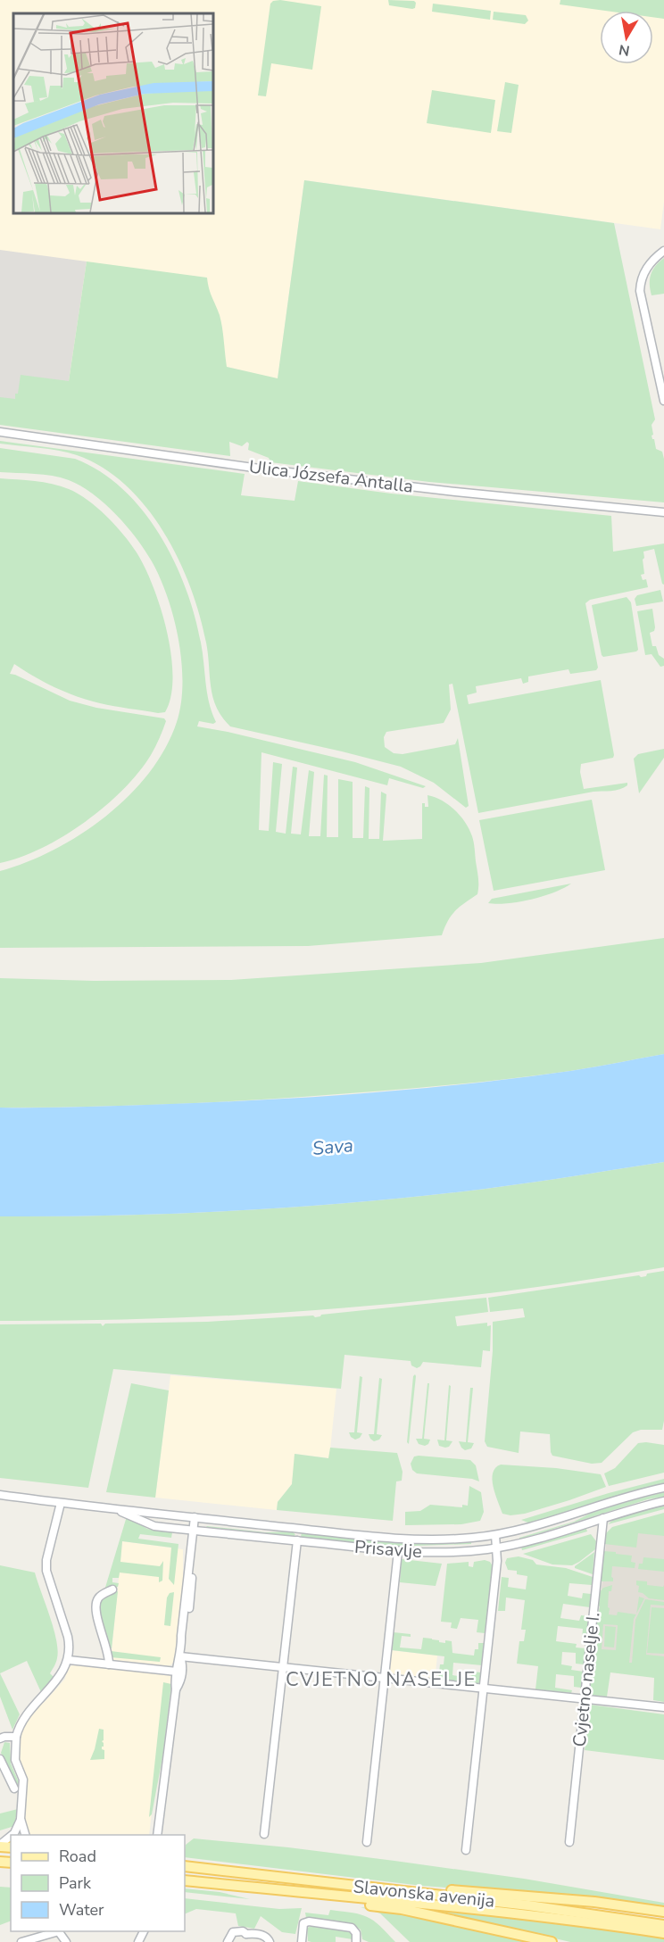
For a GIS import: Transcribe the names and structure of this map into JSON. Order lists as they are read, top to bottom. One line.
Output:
{"streets":{"main road":["Slavonska avenija"],"street":["Ulica Józsefa Antalla","Prisavlje","Cvjetno naselje I."]},"crossings":[["Prisavlje","Cvjetno naselje I."]],"districts":["CVJETNO NASELJE"],"water":["Sava"],"legend":["Road","Park","Water"],"north":"bottom"}
